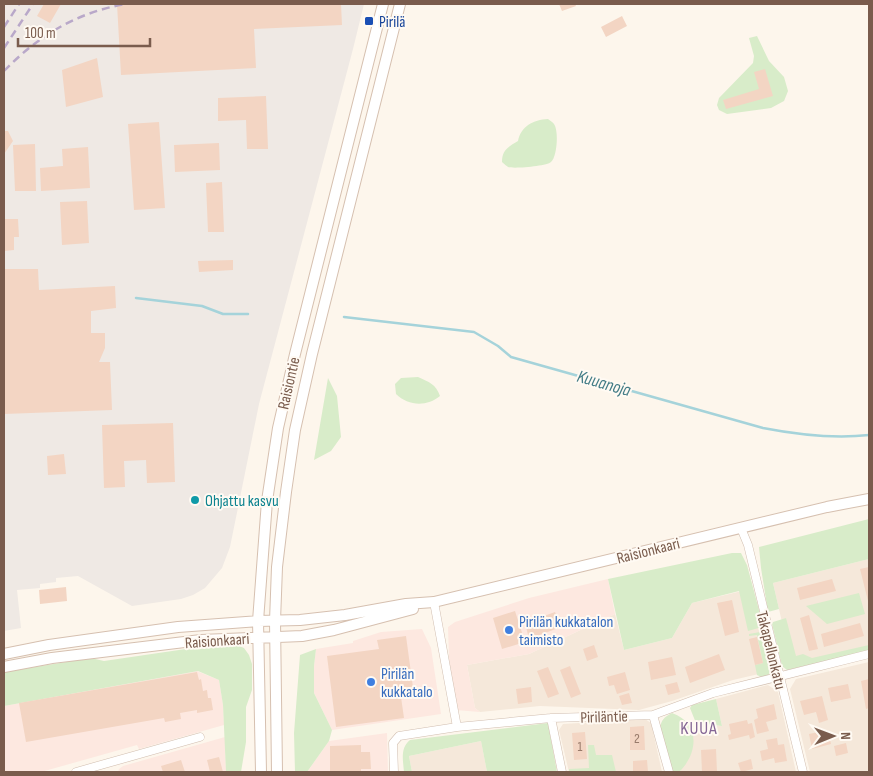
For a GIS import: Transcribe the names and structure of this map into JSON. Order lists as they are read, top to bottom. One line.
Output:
{"streets":{"main road":["Raisiontie","Raisionkaari"],"street":["Takapellonkatu","Piriläntie"]},"crossings":[["Raisiontie","Raisionkaari"],["Raisionkaari","Takapellonkatu"],["Takapellonkatu","Piriläntie"]],"districts":["KUUA"],"water":["Kuuanoja"],"places":{"transit":["Pirilä"],"other":["Ohjattu kasvu","Pirilän kukkatalon taimisto","Pirilän kukkatalo"]},"house_numbers":["2","1"],"scale_bar":"100 m","north":"right"}
